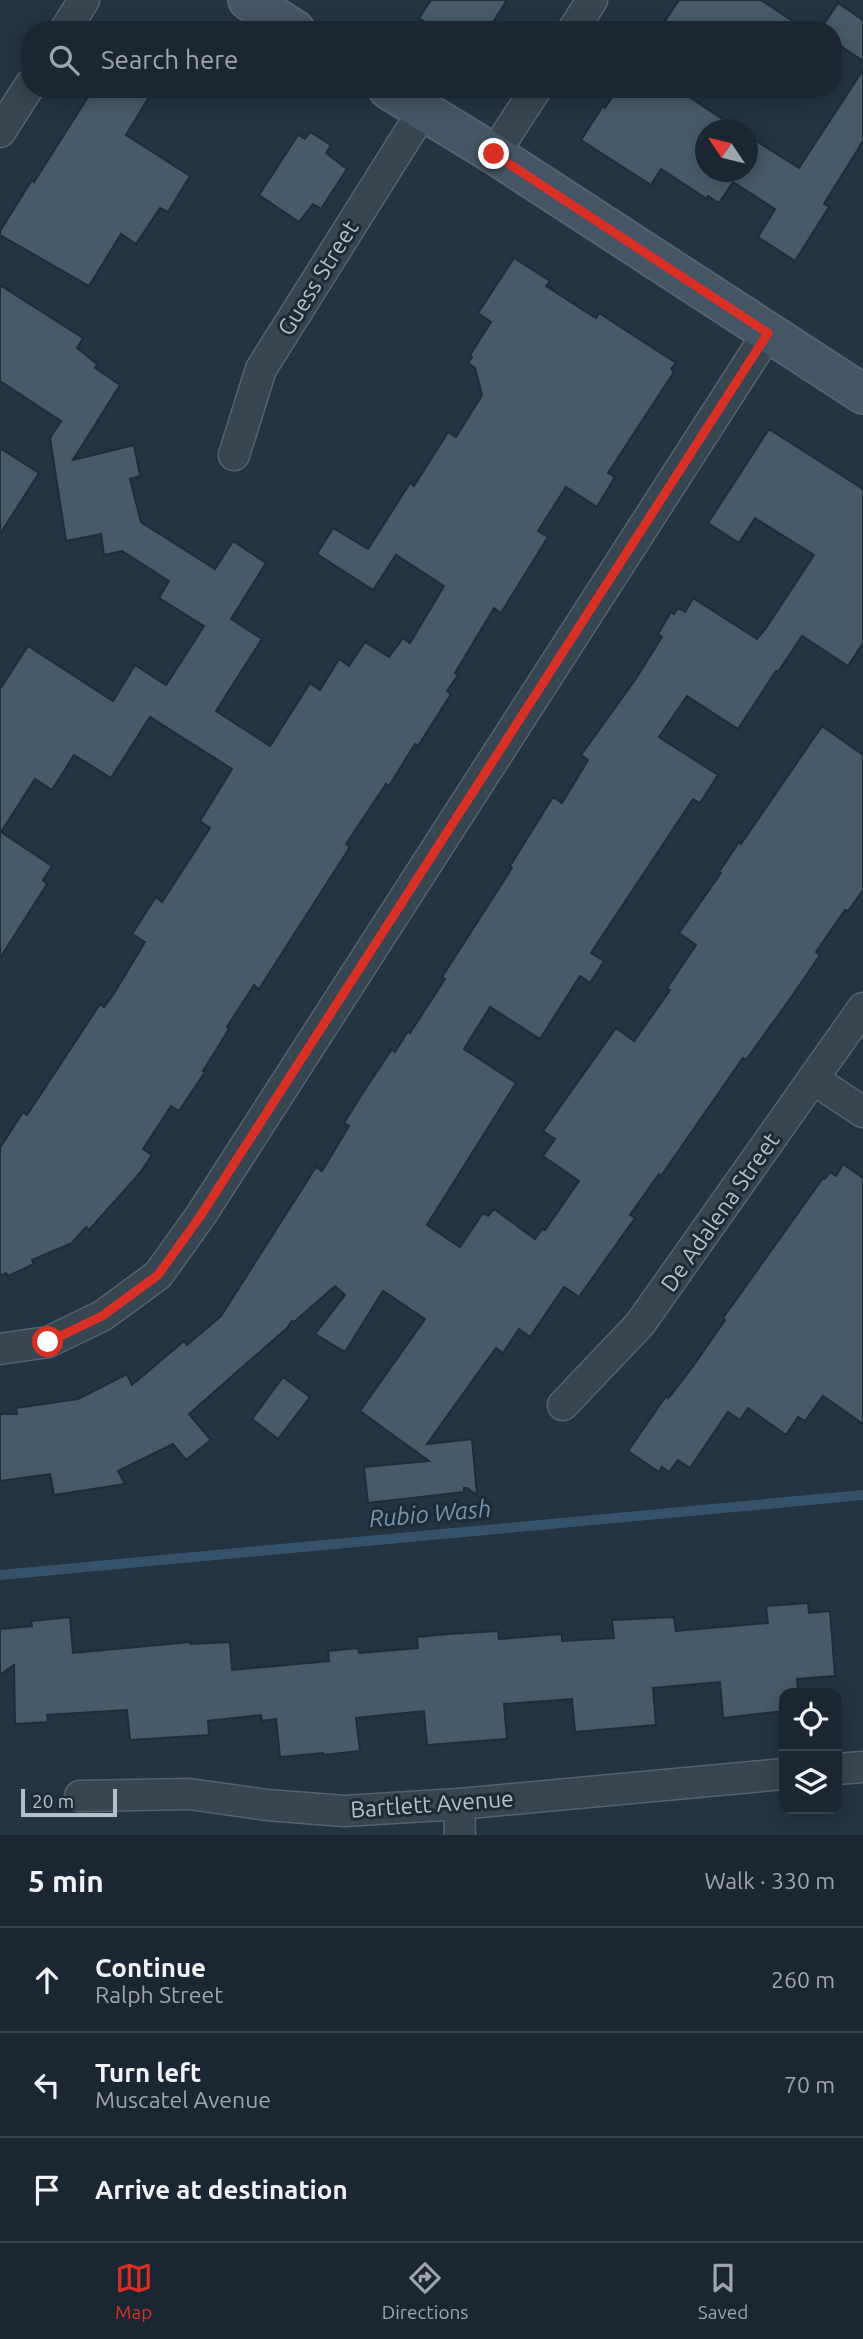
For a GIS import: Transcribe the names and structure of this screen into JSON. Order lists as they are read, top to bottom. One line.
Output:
{"streets":{"street":["Guess Street","De Adalena Street","Bartlett Avenue"]},"water":["Rubio Wash"],"scale_bar":"20 m","north":"top left","page":{"search":"Search here","scale":"20 m","heading":["5 min","Walk · 330 m"],"list":[["Continue","Ralph Street","260 m"],["Turn left","Muscatel Avenue","70 m"],"Arrive at destination"],"nav":["Map","Directions","Saved"]}}
